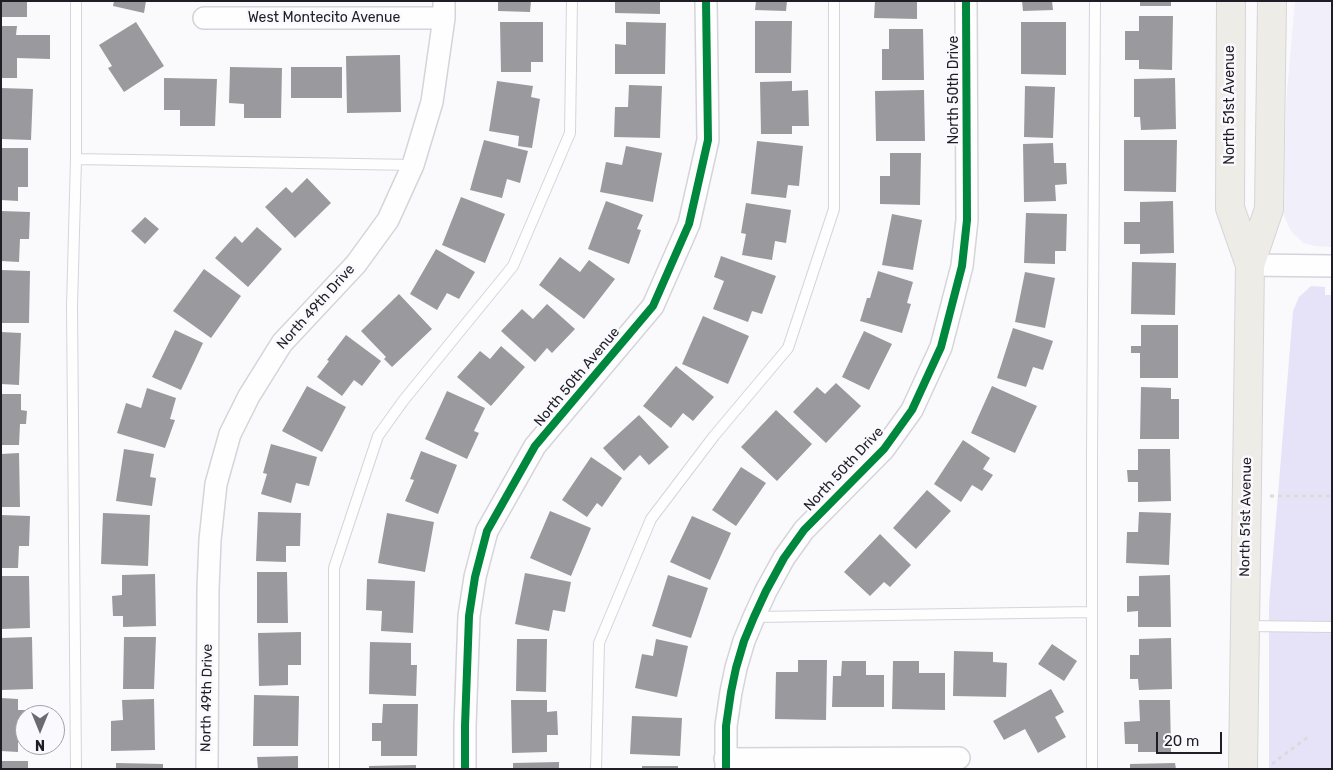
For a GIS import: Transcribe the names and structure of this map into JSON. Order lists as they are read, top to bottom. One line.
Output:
{"streets":{"main road":["North 51st Avenue"],"street":["West Montecito Avenue","North 50th Drive","North 49th Drive","North 50th Avenue"]},"crossings":[["West Montecito Avenue","North 49th Drive"]],"scale_bar":"20 m","north":"bottom"}
